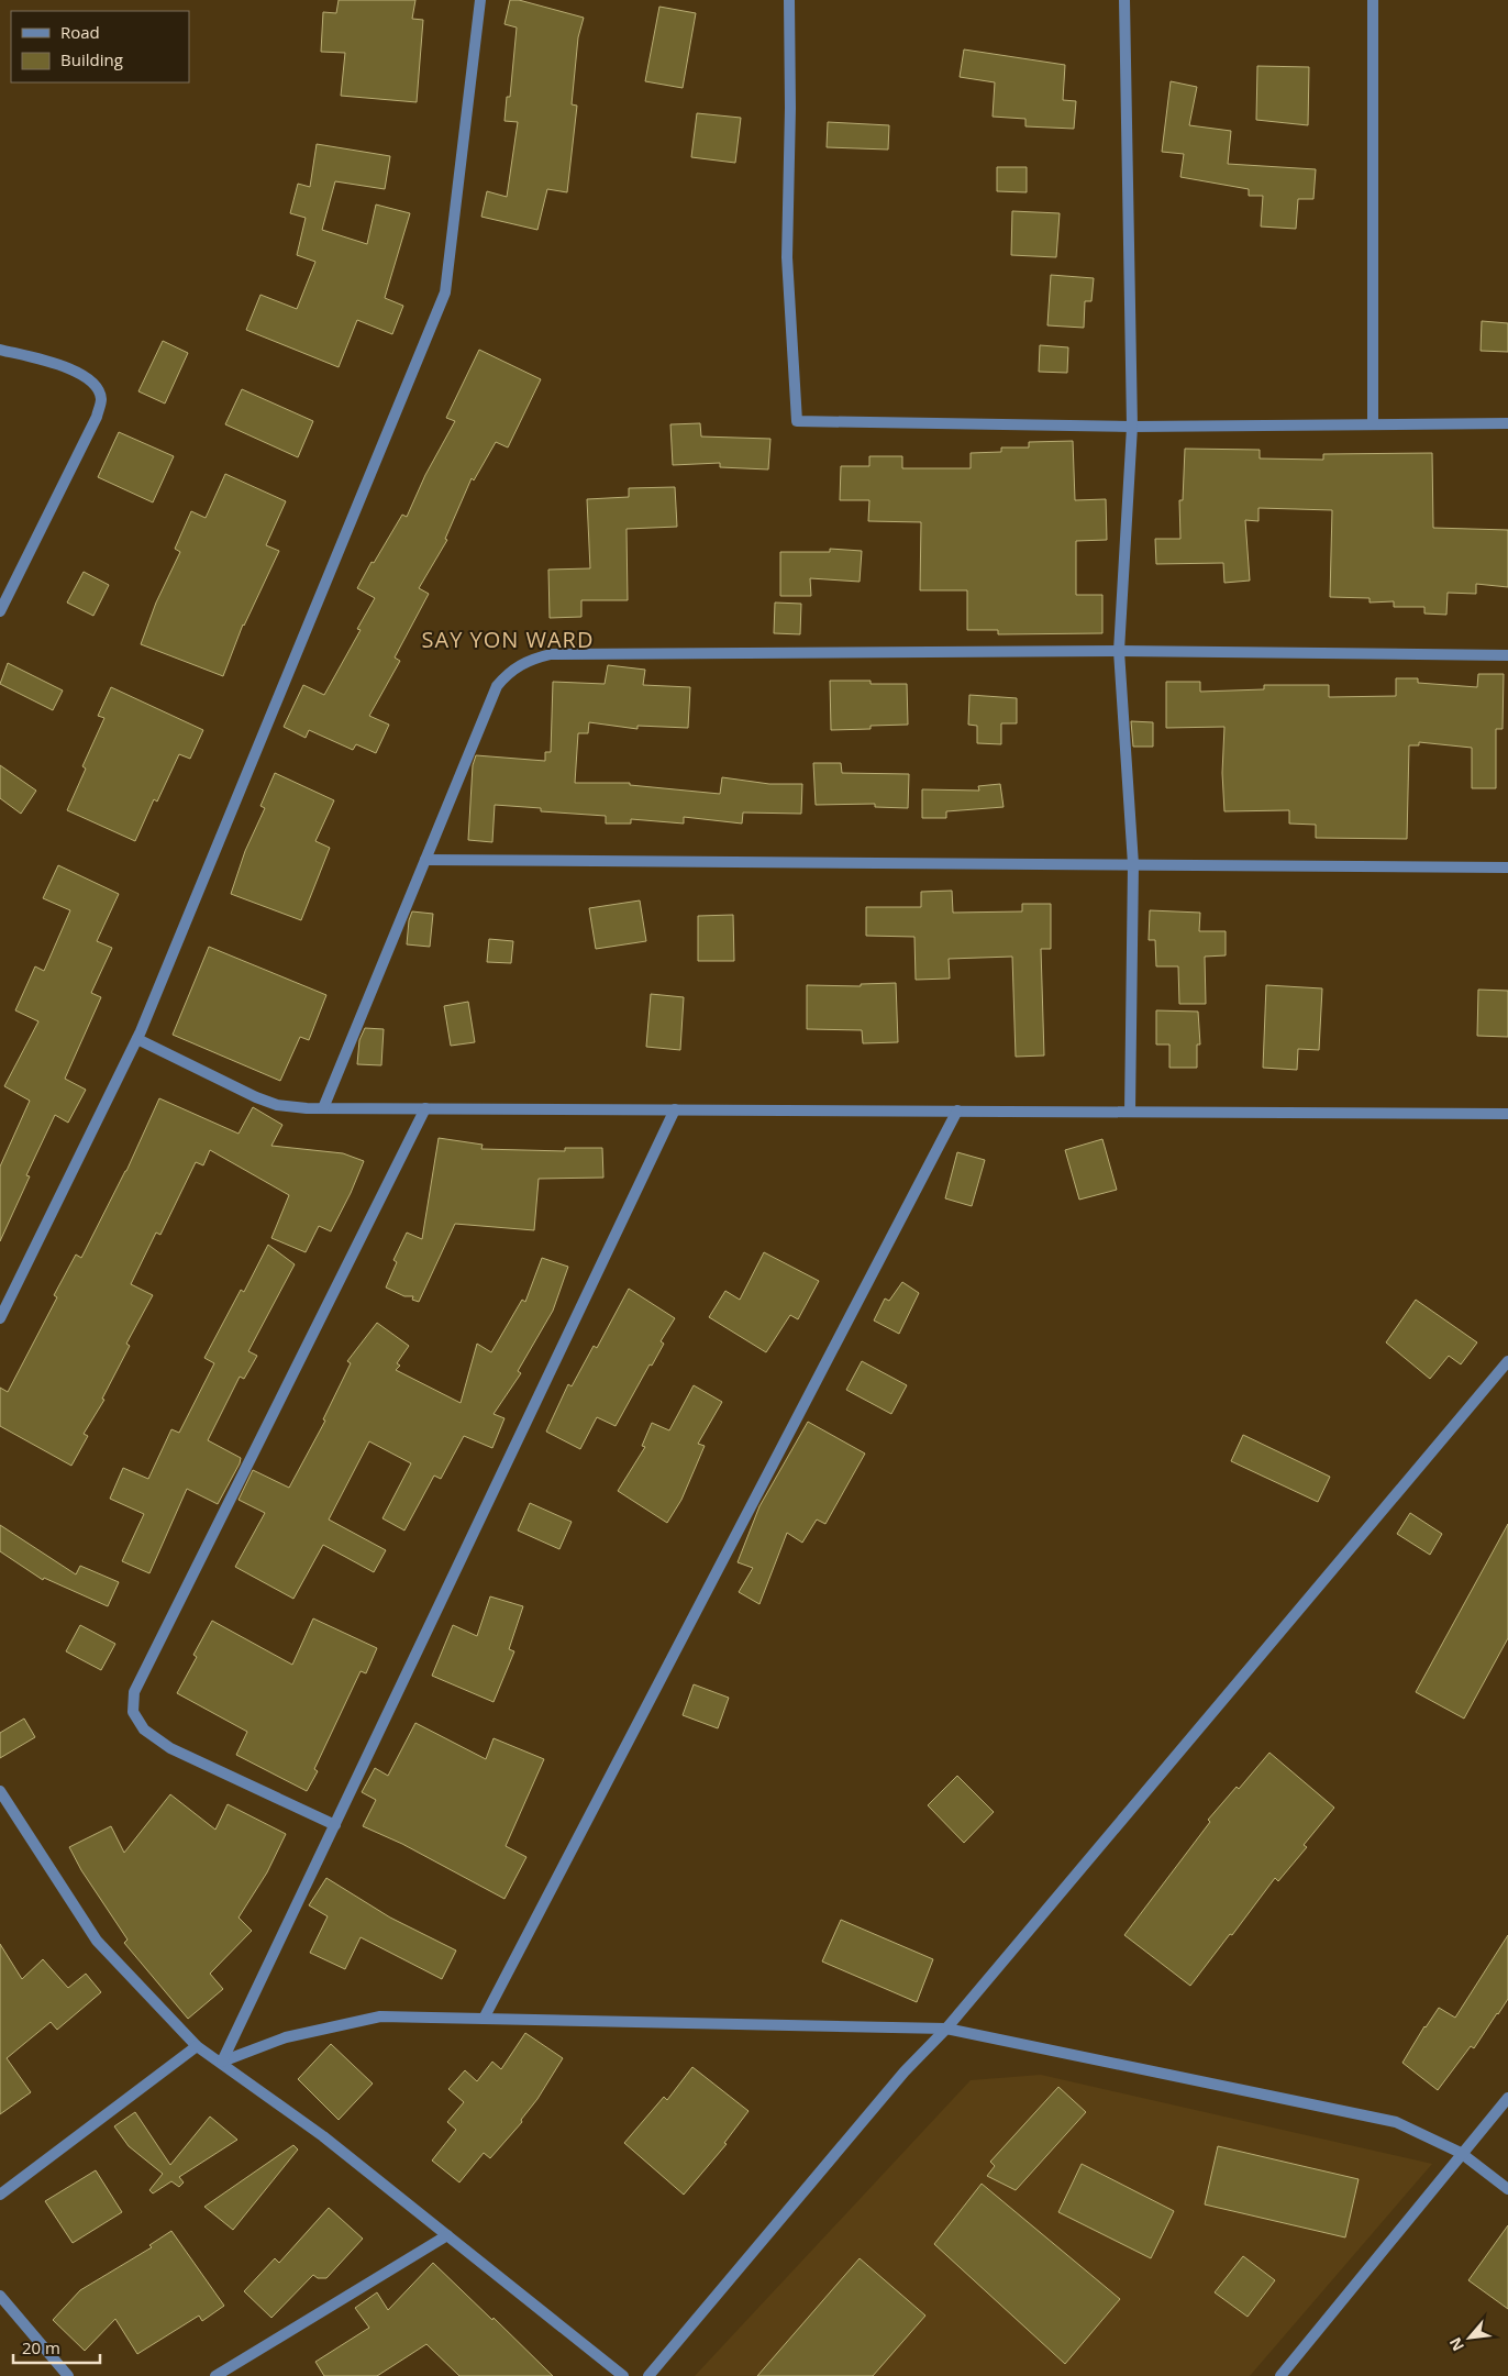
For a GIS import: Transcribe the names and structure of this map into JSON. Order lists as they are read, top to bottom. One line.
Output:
{"districts":["SAY YON WARD"],"legend":["Road","Building"],"scale_bar":"20 m","north":"bottom left"}
